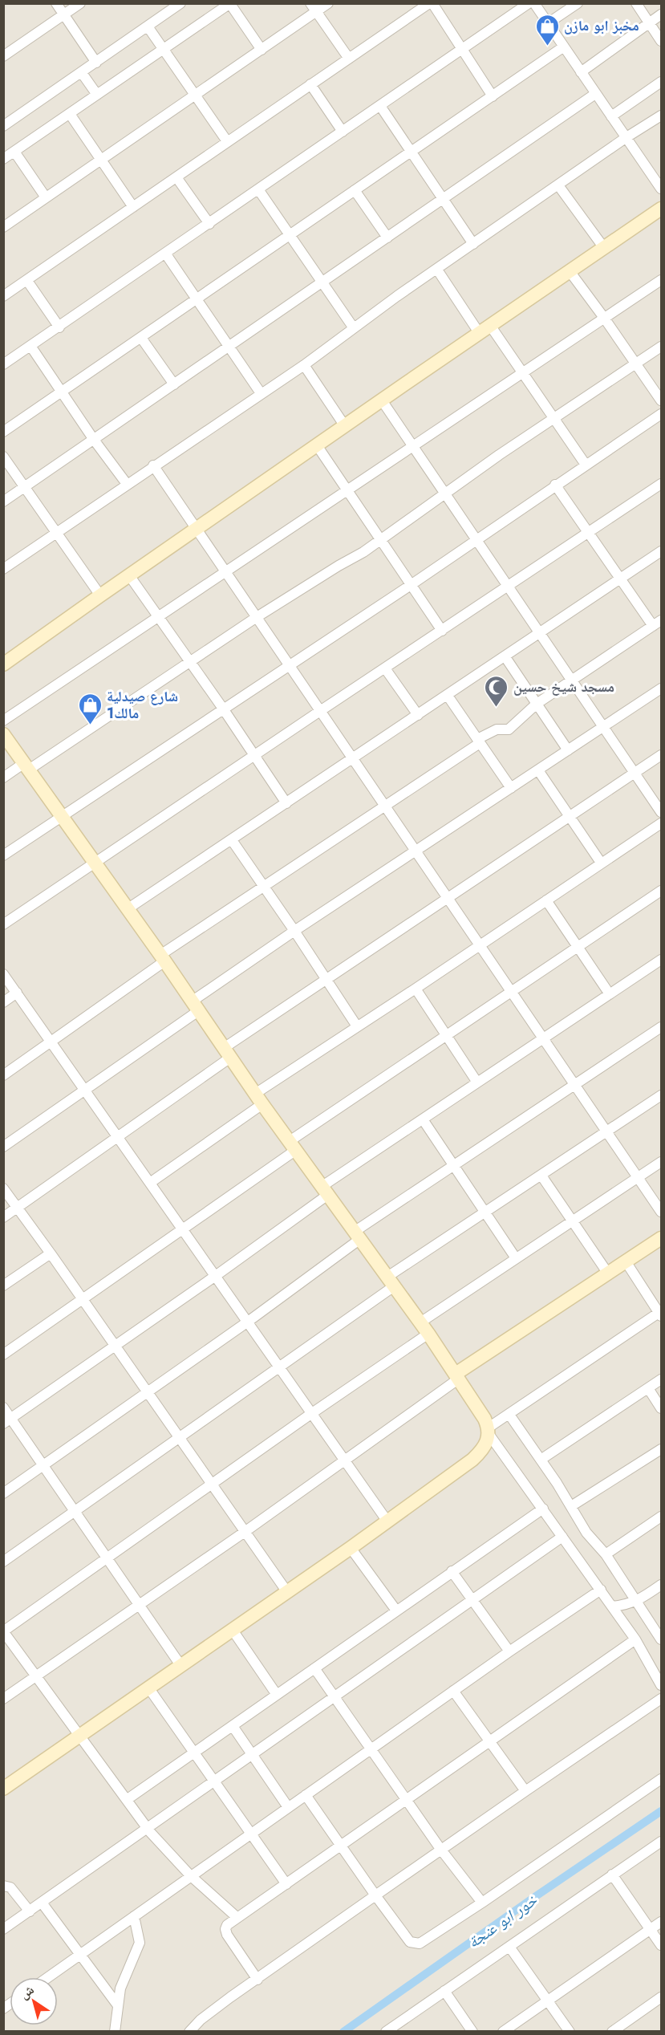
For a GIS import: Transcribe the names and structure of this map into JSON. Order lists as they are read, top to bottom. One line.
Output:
{"water":["خور ابو عنجة"],"places":{"shop":["مخبز ابو مازن","شارع صيدلية مالك1"],"mosque":["مسجد شيخ حسين"]},"north":"top left"}
